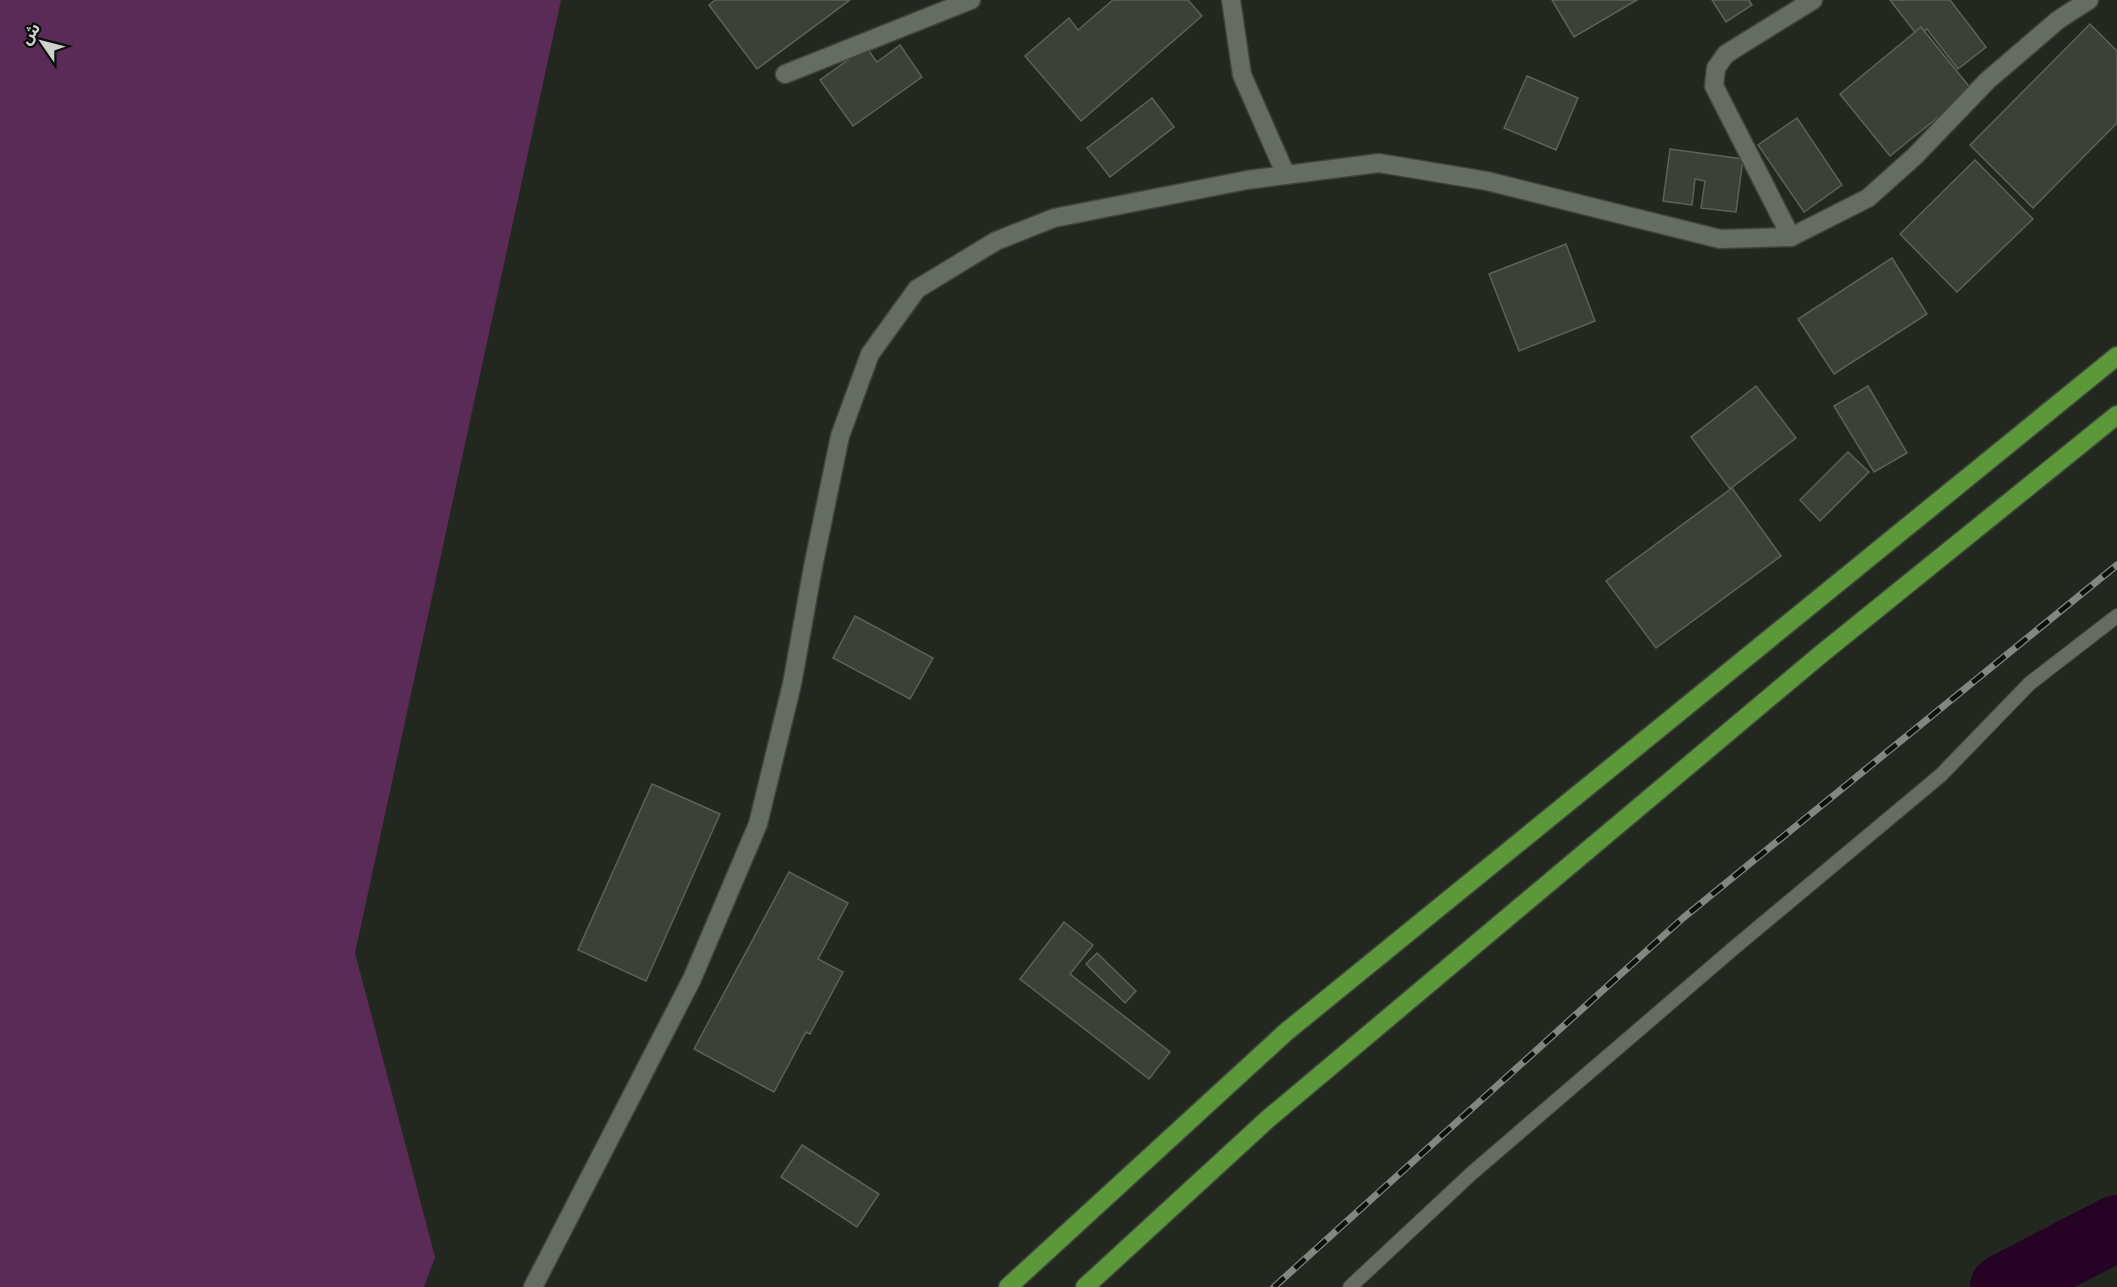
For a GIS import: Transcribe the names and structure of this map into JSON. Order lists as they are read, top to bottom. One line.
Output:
{"north":"top left"}
